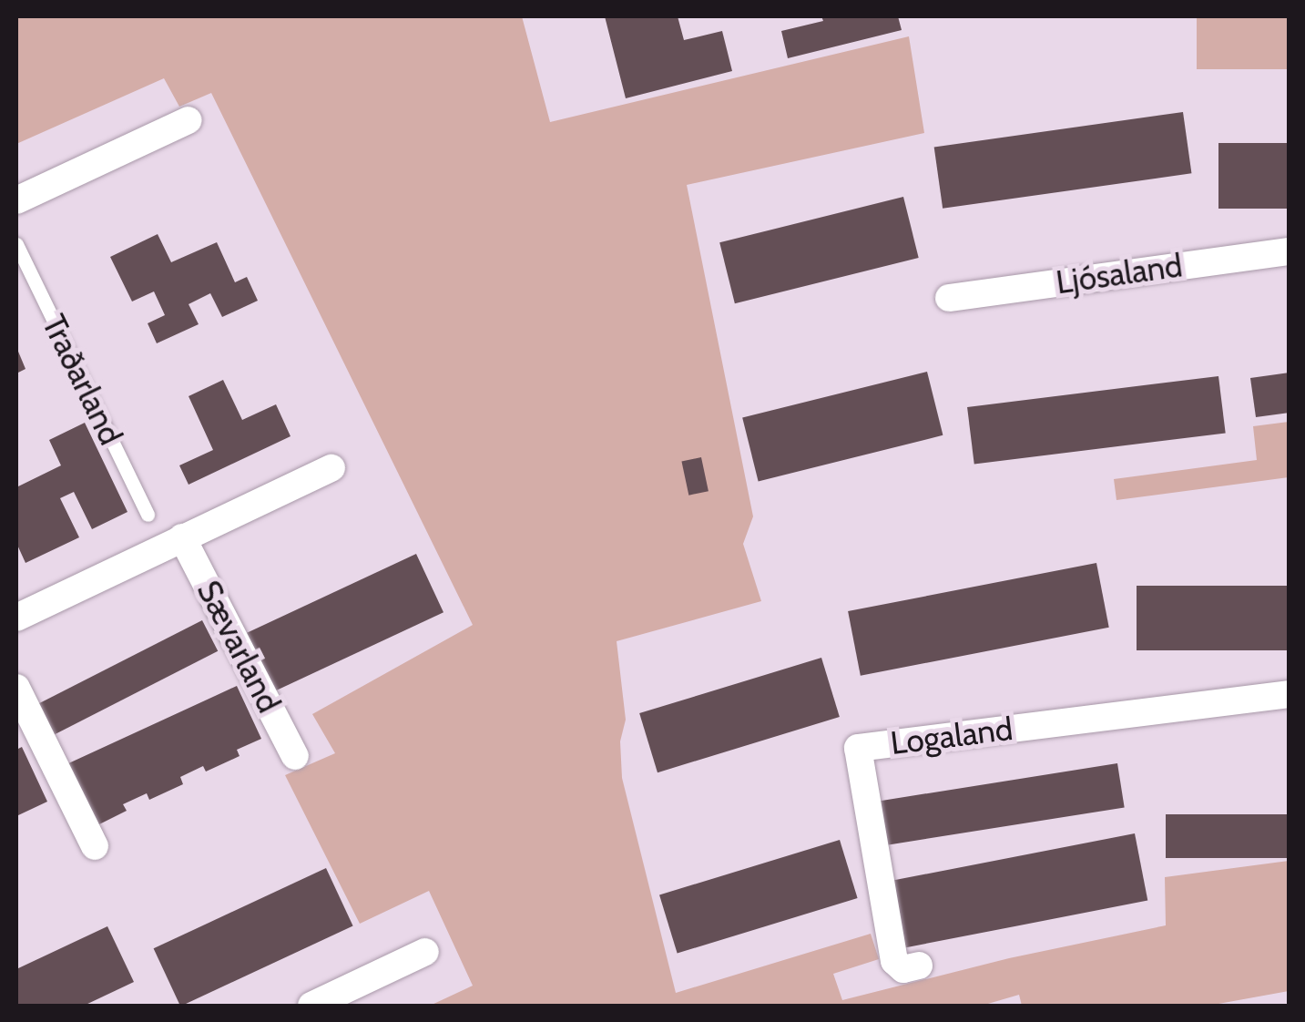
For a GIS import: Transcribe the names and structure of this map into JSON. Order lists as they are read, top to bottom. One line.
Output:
{"streets":{"street":["Ljósaland","Sævarland","Logaland"],"lane":["Traðarland"]}}
